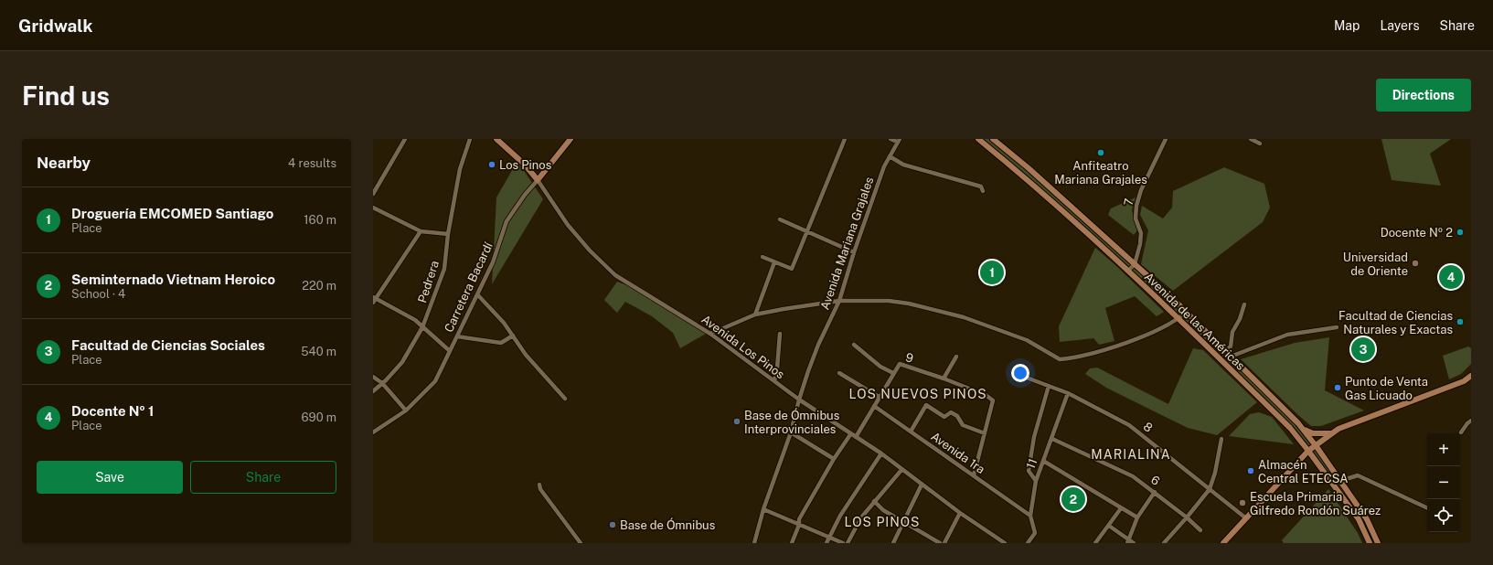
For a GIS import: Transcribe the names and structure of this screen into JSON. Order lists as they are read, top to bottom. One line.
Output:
{"streets":{"main road":["Carretera Bacardí","Avenida de las Américas","Avenida Los Pinos"],"street":["7","Avenida Mariana Grajales","Pedrera","9","8","Avenida 1ra","11","6"]},"crossings":[["7","Avenida de las Américas"],["Avenida Mariana Grajales","Avenida Los Pinos"],["Carretera Bacardí","Avenida Los Pinos"],["Avenida Los Pinos","9"],["9","Avenida 1ra"],["8","11"],["Avenida 1ra","11"],["11","6"]],"districts":["LOS NUEVOS PINOS","MARIALINA","LOS PINOS"],"places":["Anfiteatro Mariana Grajales","Los Pinos","Docente Nº 2","Universidad de Oriente","Facultad de Ciencias Naturales y Exactas","Punto de Venta Gas Licuado","Base de Ómnibus Interprovinciales","Almacén Central ETECSA","Escuela Primaria Gilfredo Rondón Suárez","Base de Ómnibus"],"page":{"header":"Gridwalk","nav":["Map","Layers","Share"],"buttons":["Directions",["Save","Share"]],"title":"Find us","heading":["Nearby","4 results"],"list":[{"mark":"1","name":"Droguería EMCOMED Santiago","note":"Place","value":"160 m"},{"mark":"2","name":"Seminternado Vietnam Heroico","note":"School · 4","value":"220 m"},{"mark":"3","name":"Facultad de Ciencias Sociales","note":"Place","value":"540 m"},{"mark":"4","name":"Docente Nº 1","note":"Place","value":"690 m"}],"pins":["1","4","3","2"],"map_buttons":["+","−"]}}
